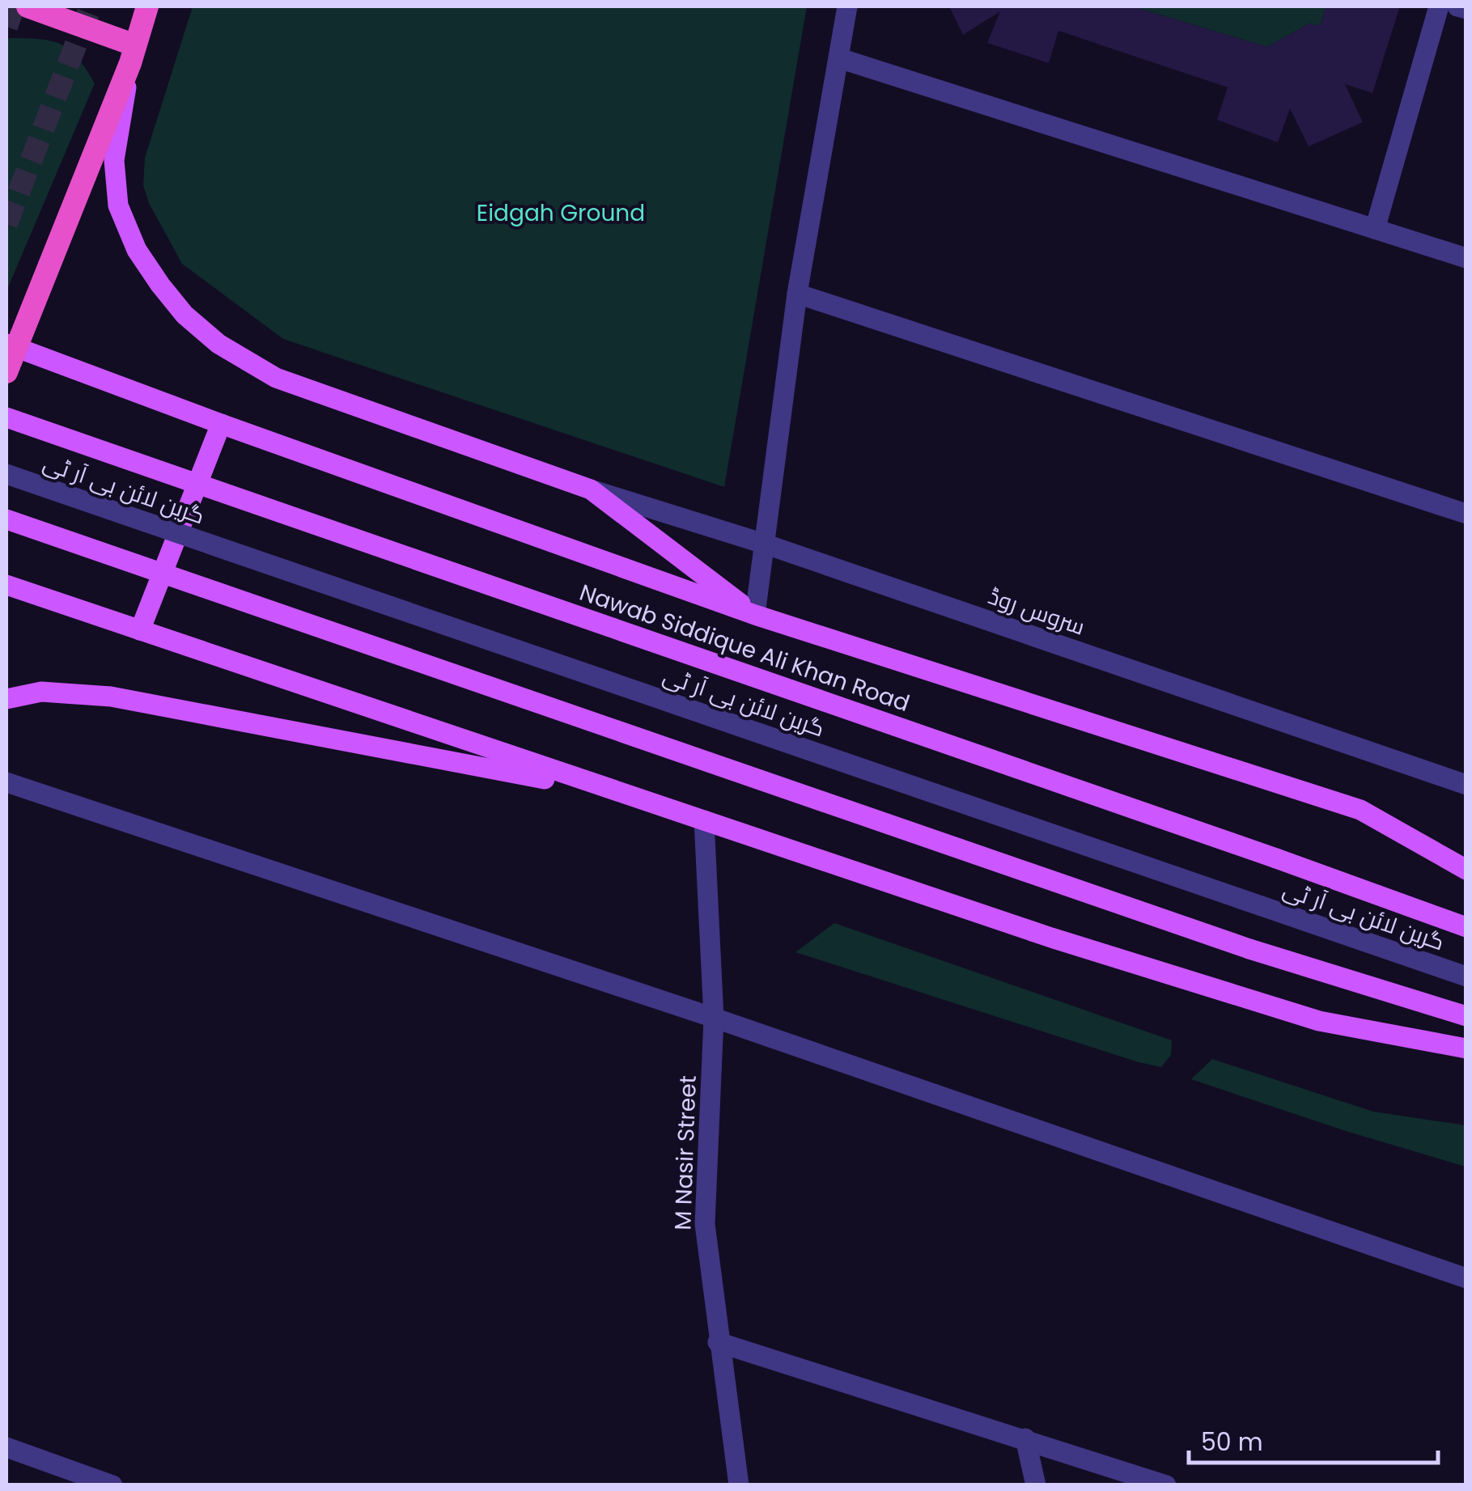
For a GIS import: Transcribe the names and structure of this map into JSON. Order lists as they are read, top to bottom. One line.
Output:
{"streets":{"main road":["Nawab Siddique Ali Khan Road"],"street":["گرین لائن بی آر ٹی","سروس روڈ","M Nasir Street"]},"parks":["Eidgah Ground"],"scale_bar":"50 m"}
